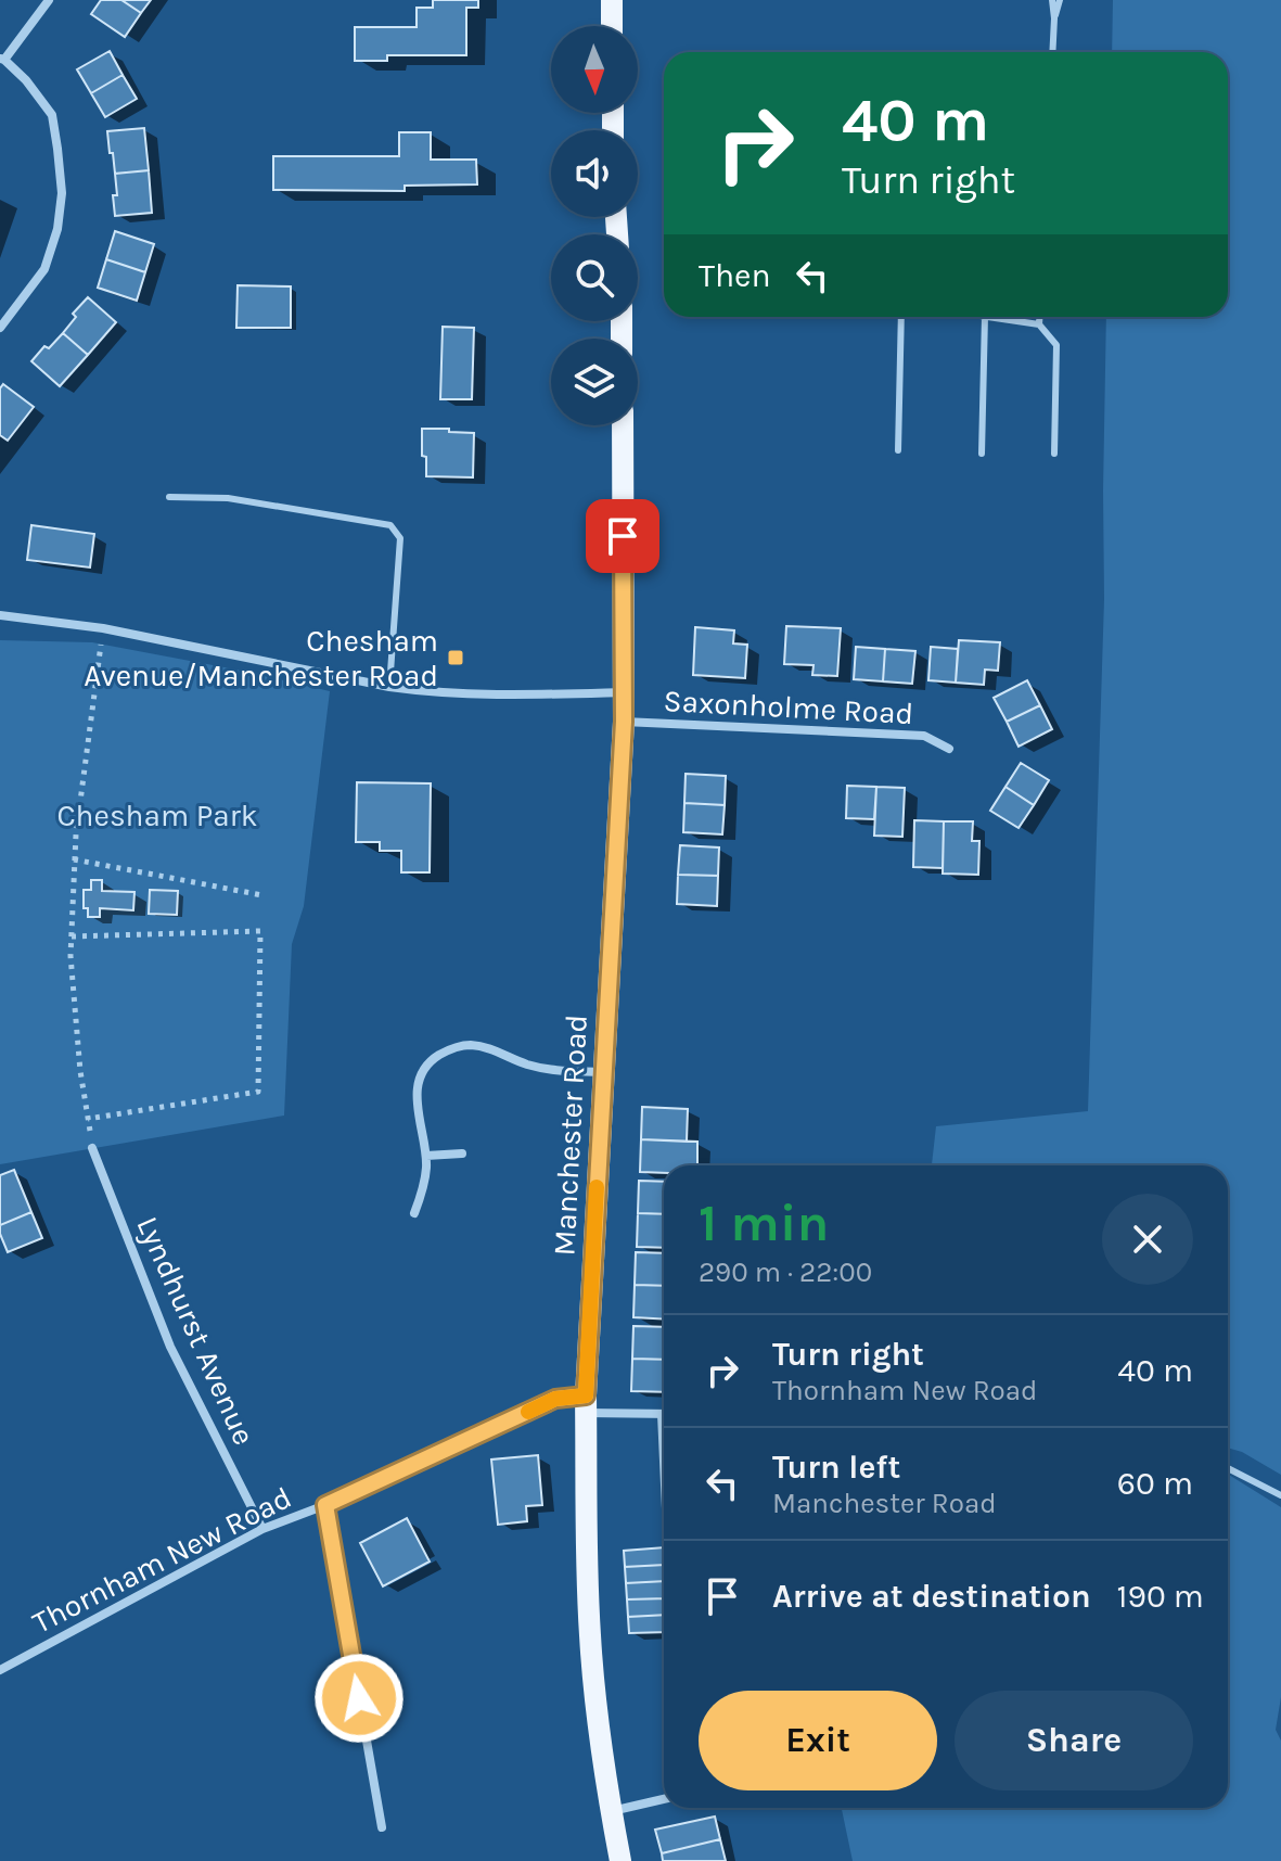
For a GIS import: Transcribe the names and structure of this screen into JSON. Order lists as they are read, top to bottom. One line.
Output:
{"streets":{"main road":["Manchester Road"],"street":["Saxonholme Road","Lyndhurst Avenue","Thornham New Road"]},"crossings":[["Saxonholme Road","Manchester Road"],["Manchester Road","Thornham New Road"],["Lyndhurst Avenue","Thornham New Road"]],"parks":["Chesham Park"],"places":{"transit":["Chesham Avenue/Manchester Road"]},"north":"bottom","page":{"turn":["40 m","Turn right"],"then":"Then","heading":["1 min","290 m · 22:00"],"list":[{"name":"Turn right","note":"Thornham New Road","value":"40 m"},{"name":"Turn left","note":"Manchester Road","value":"60 m"},{"name":"Arrive at destination","value":"190 m"}],"buttons":["Exit","Share"]}}
